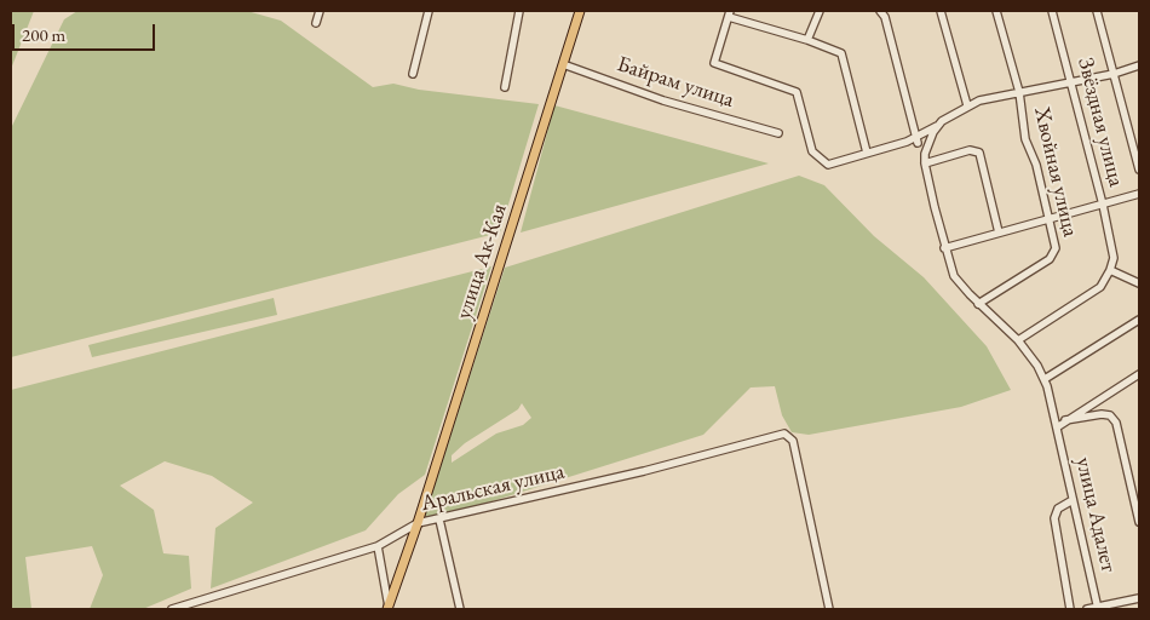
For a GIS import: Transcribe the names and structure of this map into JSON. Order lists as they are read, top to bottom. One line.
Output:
{"streets":{"main road":["улица Ак-Кая"],"street":["Байрам улица","Звёздная улица","Хвойная улица","Аральская улица","улица Адалет"]},"crossings":[["Байрам улица","улица Ак-Кая"],["улица Ак-Кая","Аральская улица"]],"scale_bar":"200 m"}
